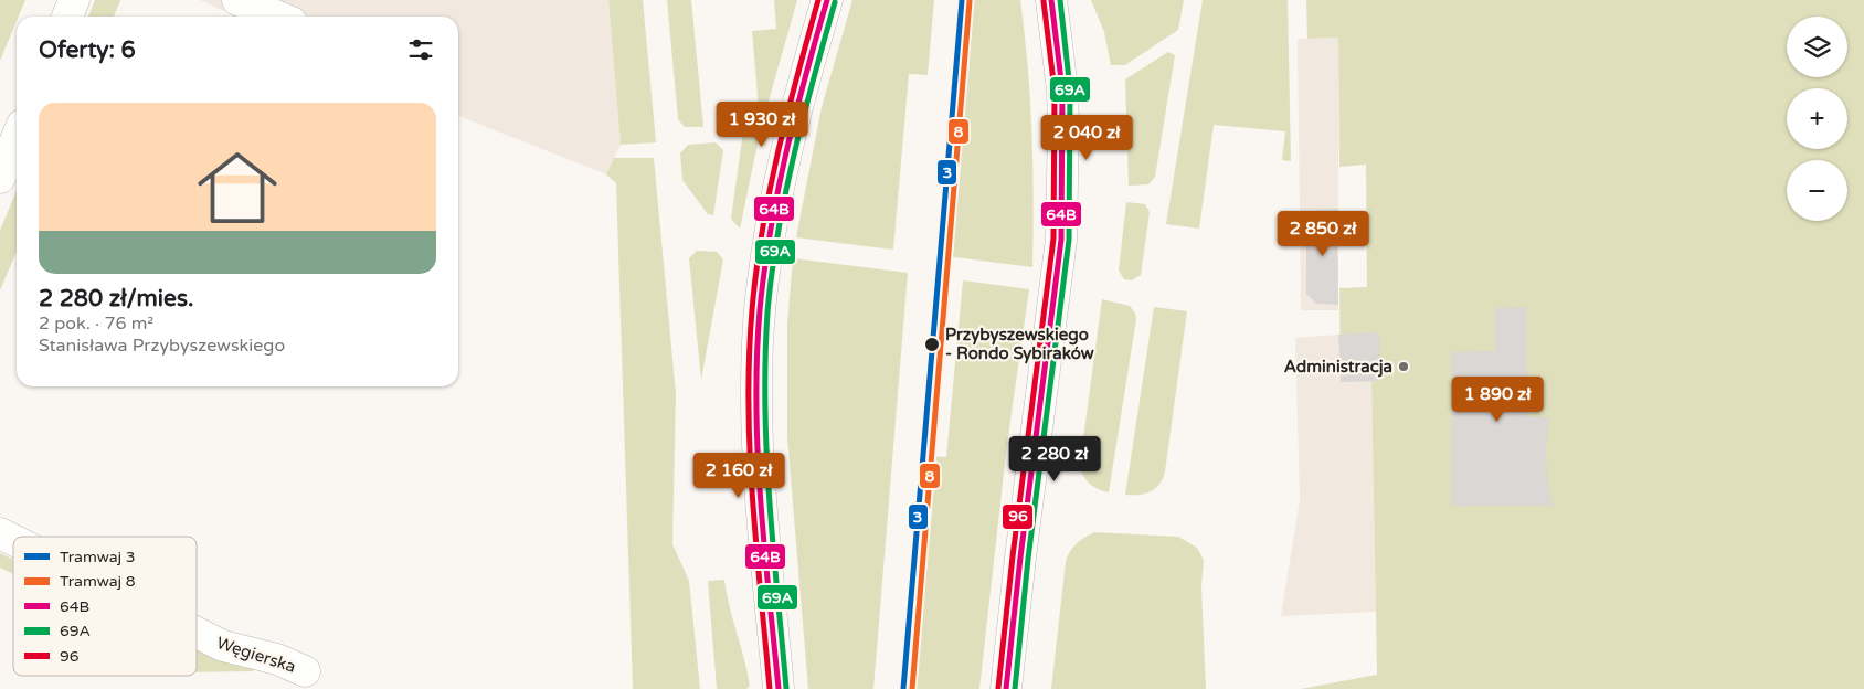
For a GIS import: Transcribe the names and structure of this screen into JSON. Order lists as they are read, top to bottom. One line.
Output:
{"streets":{"main road":["Węgierska"]},"places":["Przybyszewskiego - Rondo Sybiraków","Administracja"],"lines":["tram line 3","transit line 64B","transit line 69A","transit line 96","tram line 8"],"legend":["Tramwaj 3","Tramwaj 8","64B","69A","96"],"page":{"map_buttons":["+","−"],"heading":"Oferty: 6","list":[{"name":"2 280 zł/mies.","note":"2 pok. · 76 m² · Stanisława Przybyszewskiego"}],"price":["1 930 zł","2 040 zł","2 850 zł","1 890 zł","2 280 zł","2 160 zł"]}}
